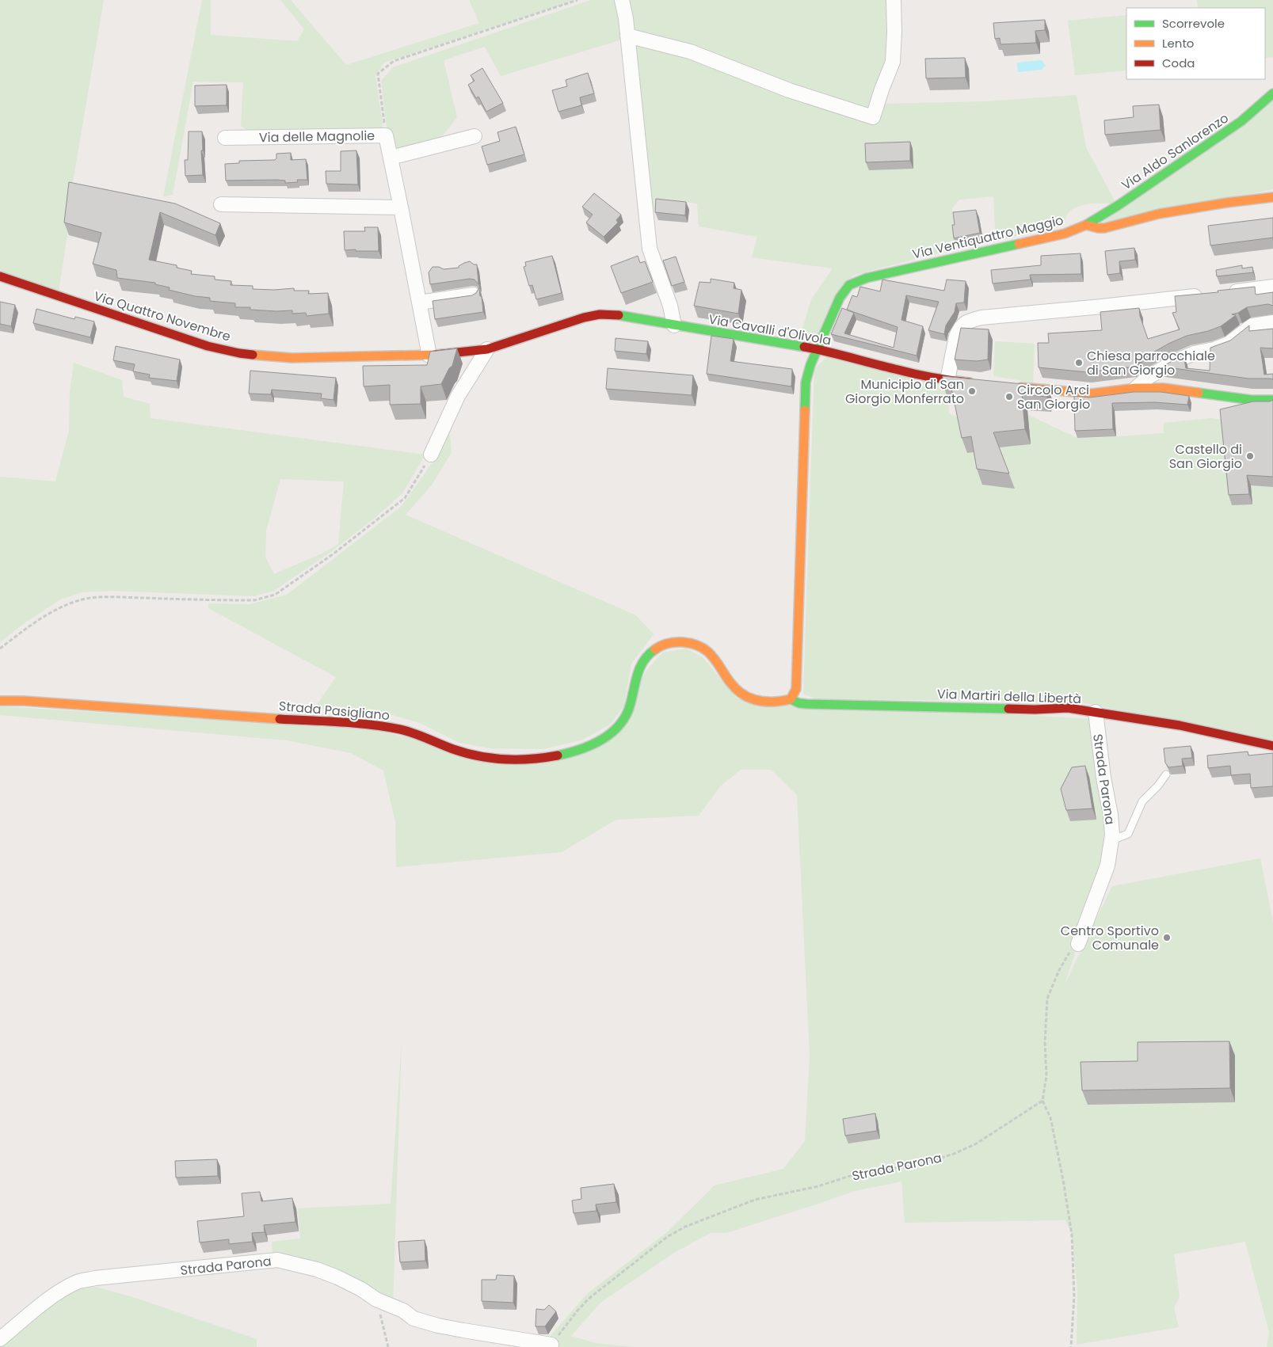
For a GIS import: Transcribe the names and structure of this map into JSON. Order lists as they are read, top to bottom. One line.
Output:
{"streets":{"street":["Via delle Magnolie","Via Aldo Sanlorenzo","Via Ventiquattro Maggio","Via Quattro Novembre","Via Cavalli d'Olivola","Via Martiri della Libertà","Strada Pasigliano","Strada Parona"]},"crossings":[["Via delle Magnolie","Via Quattro Novembre"],["Via Aldo Sanlorenzo","Via Ventiquattro Maggio"],["Via Ventiquattro Maggio","Via Cavalli d'Olivola"],["Via Ventiquattro Maggio","Via Martiri della Libertà"],["Via Ventiquattro Maggio","Strada Pasigliano"],["Via Quattro Novembre","Via Cavalli d'Olivola"],["Via Martiri della Libertà","Strada Pasigliano"],["Via Martiri della Libertà","Strada Parona"]],"places":["Chiesa parrocchiale di San Giorgio","Municipio di San Giorgio Monferrato","Circolo Arci San Giorgio","Castello di San Giorgio","Centro Sportivo Comunale"],"legend":["Scorrevole","Lento","Coda"]}
